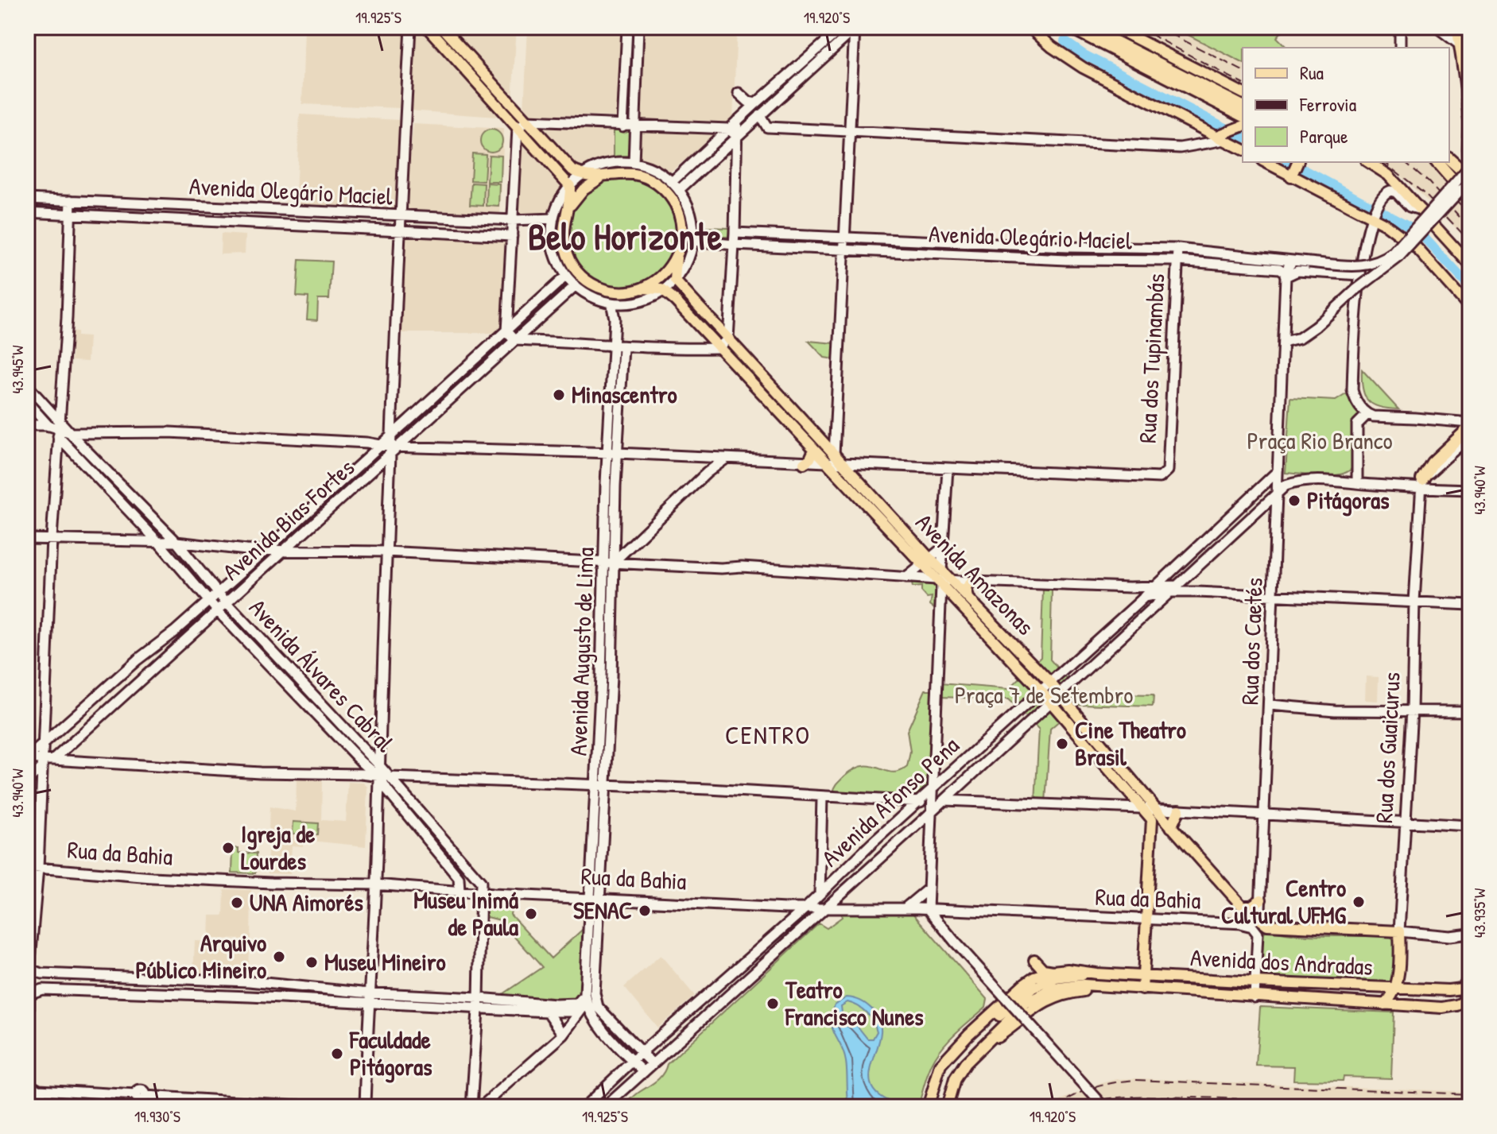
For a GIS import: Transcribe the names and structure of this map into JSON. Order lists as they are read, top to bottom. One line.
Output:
{"streets":{"main road":["Avenida Amazonas","Rua dos Guaicurus","Avenida dos Andradas"],"street":["Avenida Olegário Maciel","Rua dos Tupinambás","Avenida Bias Fortes","Rua dos Caetés","Avenida Augusto de Lima","Avenida Álvares Cabral","Avenida Afonso Pena","Rua da Bahia"]},"crossings":[["Avenida Olegário Maciel","Rua dos Tupinambás"],["Avenida Olegário Maciel","Rua dos Caetés"],["Avenida Bias Fortes","Avenida Álvares Cabral"],["Avenida Amazonas","Rua dos Caetés"],["Avenida Amazonas","Avenida Afonso Pena"],["Rua dos Caetés","Avenida Afonso Pena"],["Avenida Augusto de Lima","Rua da Bahia"],["Avenida Álvares Cabral","Rua da Bahia"],["Rua dos Guaicurus","Avenida Afonso Pena"],["Rua dos Guaicurus","Avenida dos Andradas"],["Avenida Afonso Pena","Rua da Bahia"]],"districts":["Belo Horizonte","CENTRO"],"parks":["Praça Rio Branco","Praça 7 de Setembro"],"places":["Minascentro","Pitágoras","Cine Theatro Brasil","Igreja de Lourdes","Centro Cultural UFMG","UNA Aimorés","SENAC","Museu Inimá de Paula","Arquivo Público Mineiro","Museu Mineiro","Teatro Francisco Nunes","Faculdade Pitágoras"],"legend":["Rua","Ferrovia","Parque"],"coordinates":["19.925°S","19.920°S","43.945°W","43.940°W","43.935°W","19.930°S"]}
